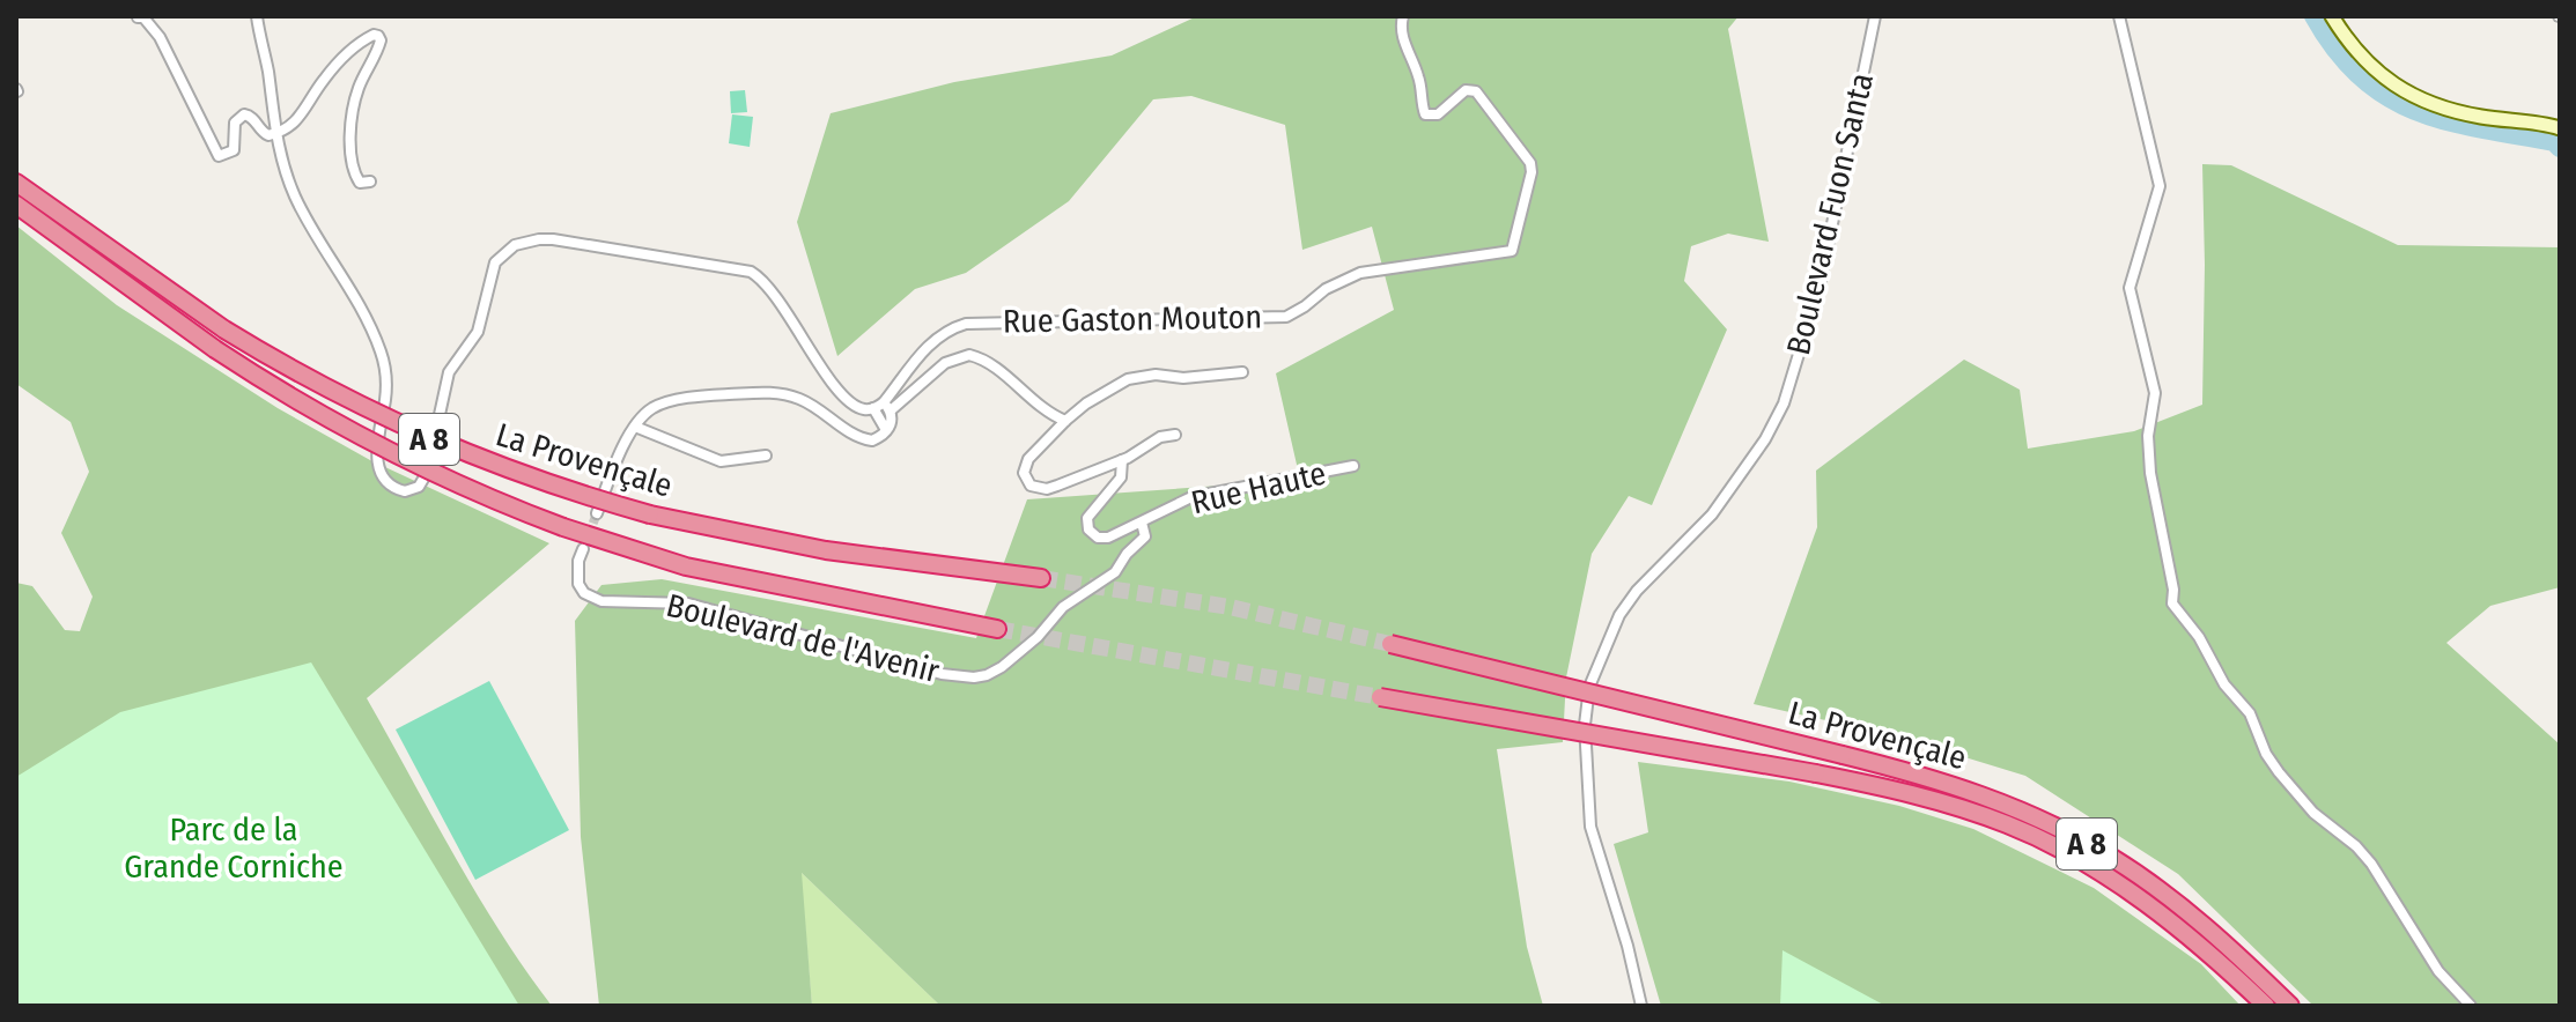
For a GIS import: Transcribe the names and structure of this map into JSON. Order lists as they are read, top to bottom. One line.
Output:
{"streets":{"highway":["A 8","La Provençale"],"street":["Boulevard Fuon Santa","Rue Gaston Mouton","Rue Haute","Boulevard de l'Avenir"]},"crossings":[["Rue Haute","Boulevard de l'Avenir"]],"parks":["Parc de la Grande Corniche"]}
